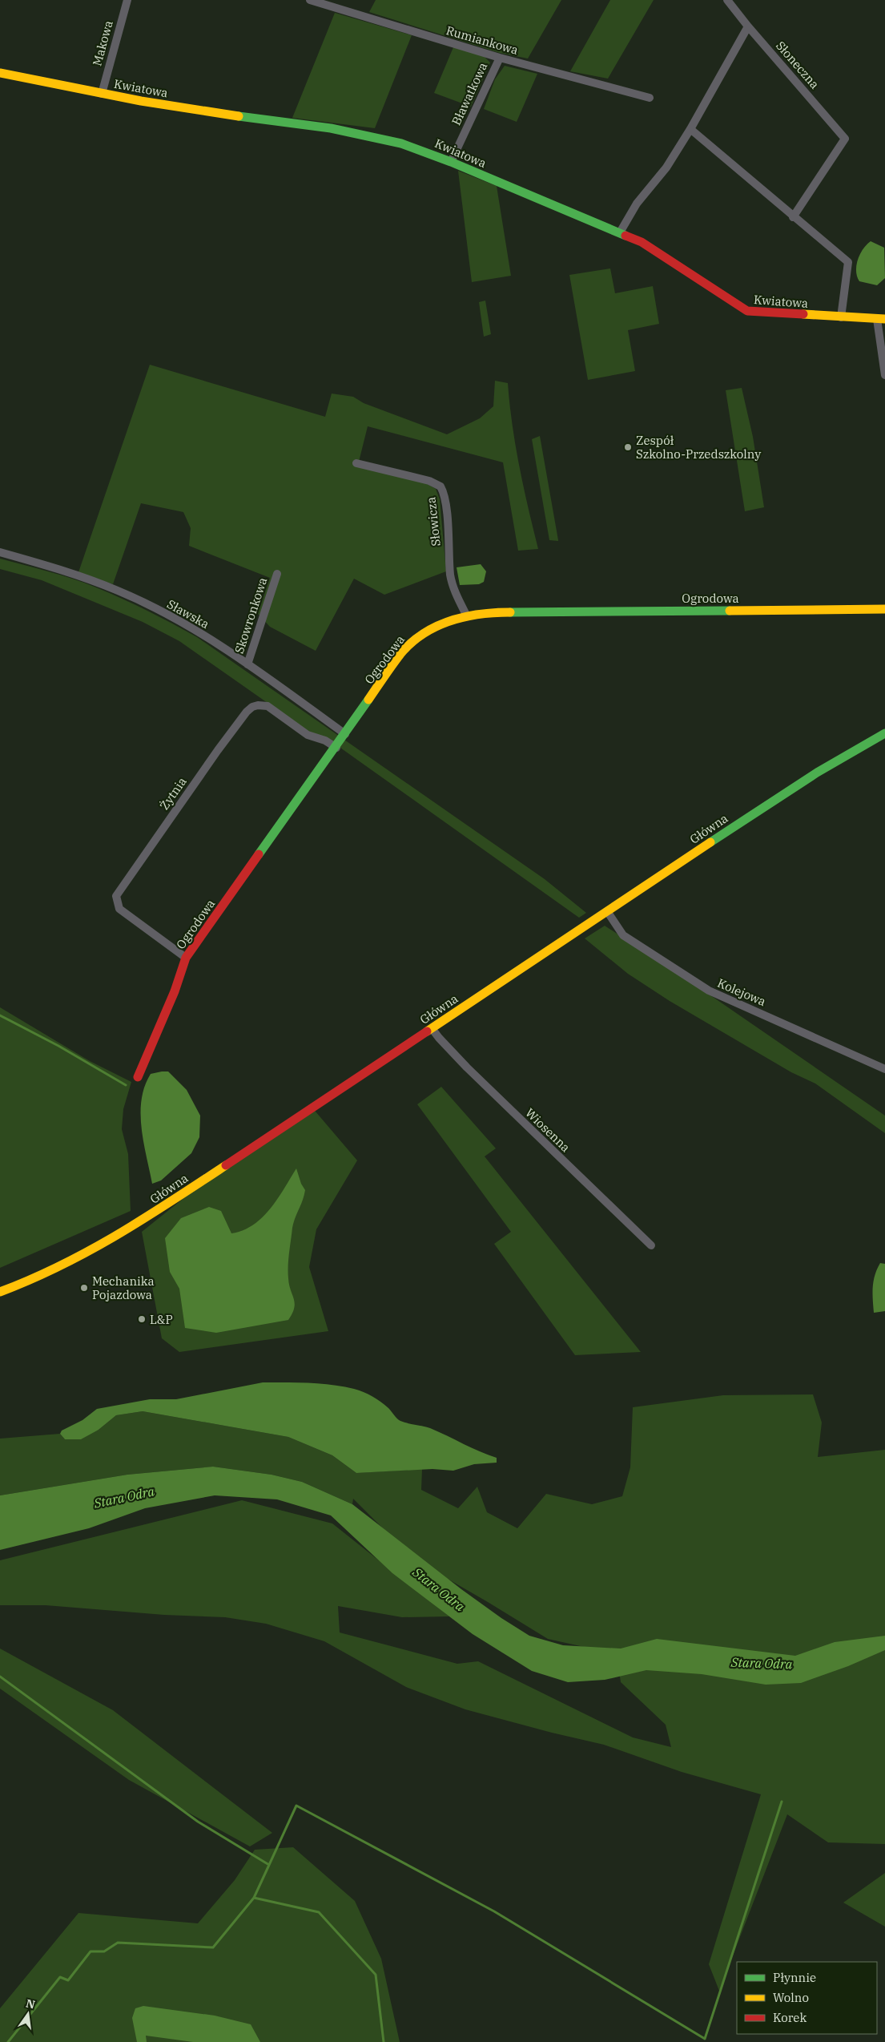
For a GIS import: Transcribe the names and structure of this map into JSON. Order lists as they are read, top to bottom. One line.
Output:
{"streets":{"street":["Rumiankowa","Makowa","Słoneczna","Kwiatowa","Bławatkowa","Słowicza","Ogrodowa","Sławska","Skowronkowa","Żytnia","Główna","Kolejowa","Wiosenna"]},"crossings":[["Rumiankowa","Bławatkowa"],["Makowa","Kwiatowa"],["Kwiatowa","Bławatkowa"],["Słowicza","Ogrodowa"],["Ogrodowa","Sławska"],["Ogrodowa","Żytnia"],["Sławska","Skowronkowa"],["Główna","Kolejowa"],["Główna","Wiosenna"]],"water":["Stara Odra"],"places":["Zespół Szkolno-Przedszkolny","Mechanika Pojazdowa","L&P"],"legend":["Płynnie","Wolno","Korek"],"north":"top"}
